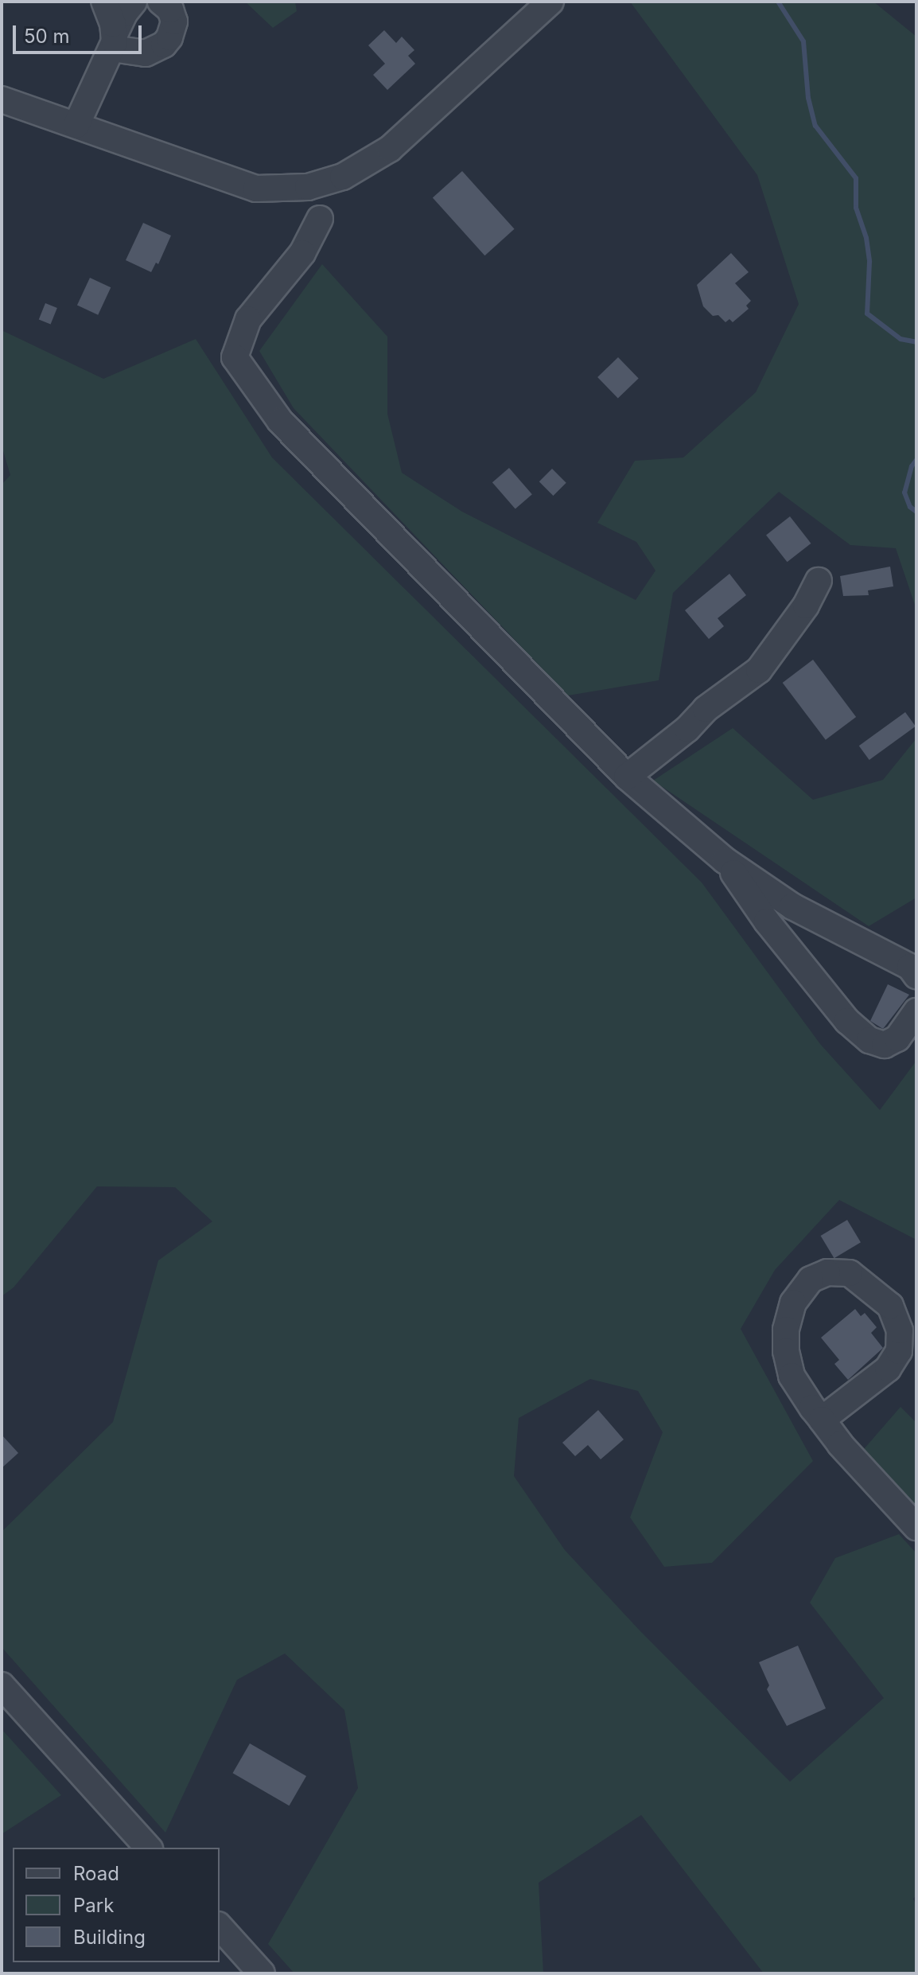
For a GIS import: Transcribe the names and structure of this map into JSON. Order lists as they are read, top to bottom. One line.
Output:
{"legend":["Road","Park","Building"],"scale_bar":"50 m"}
